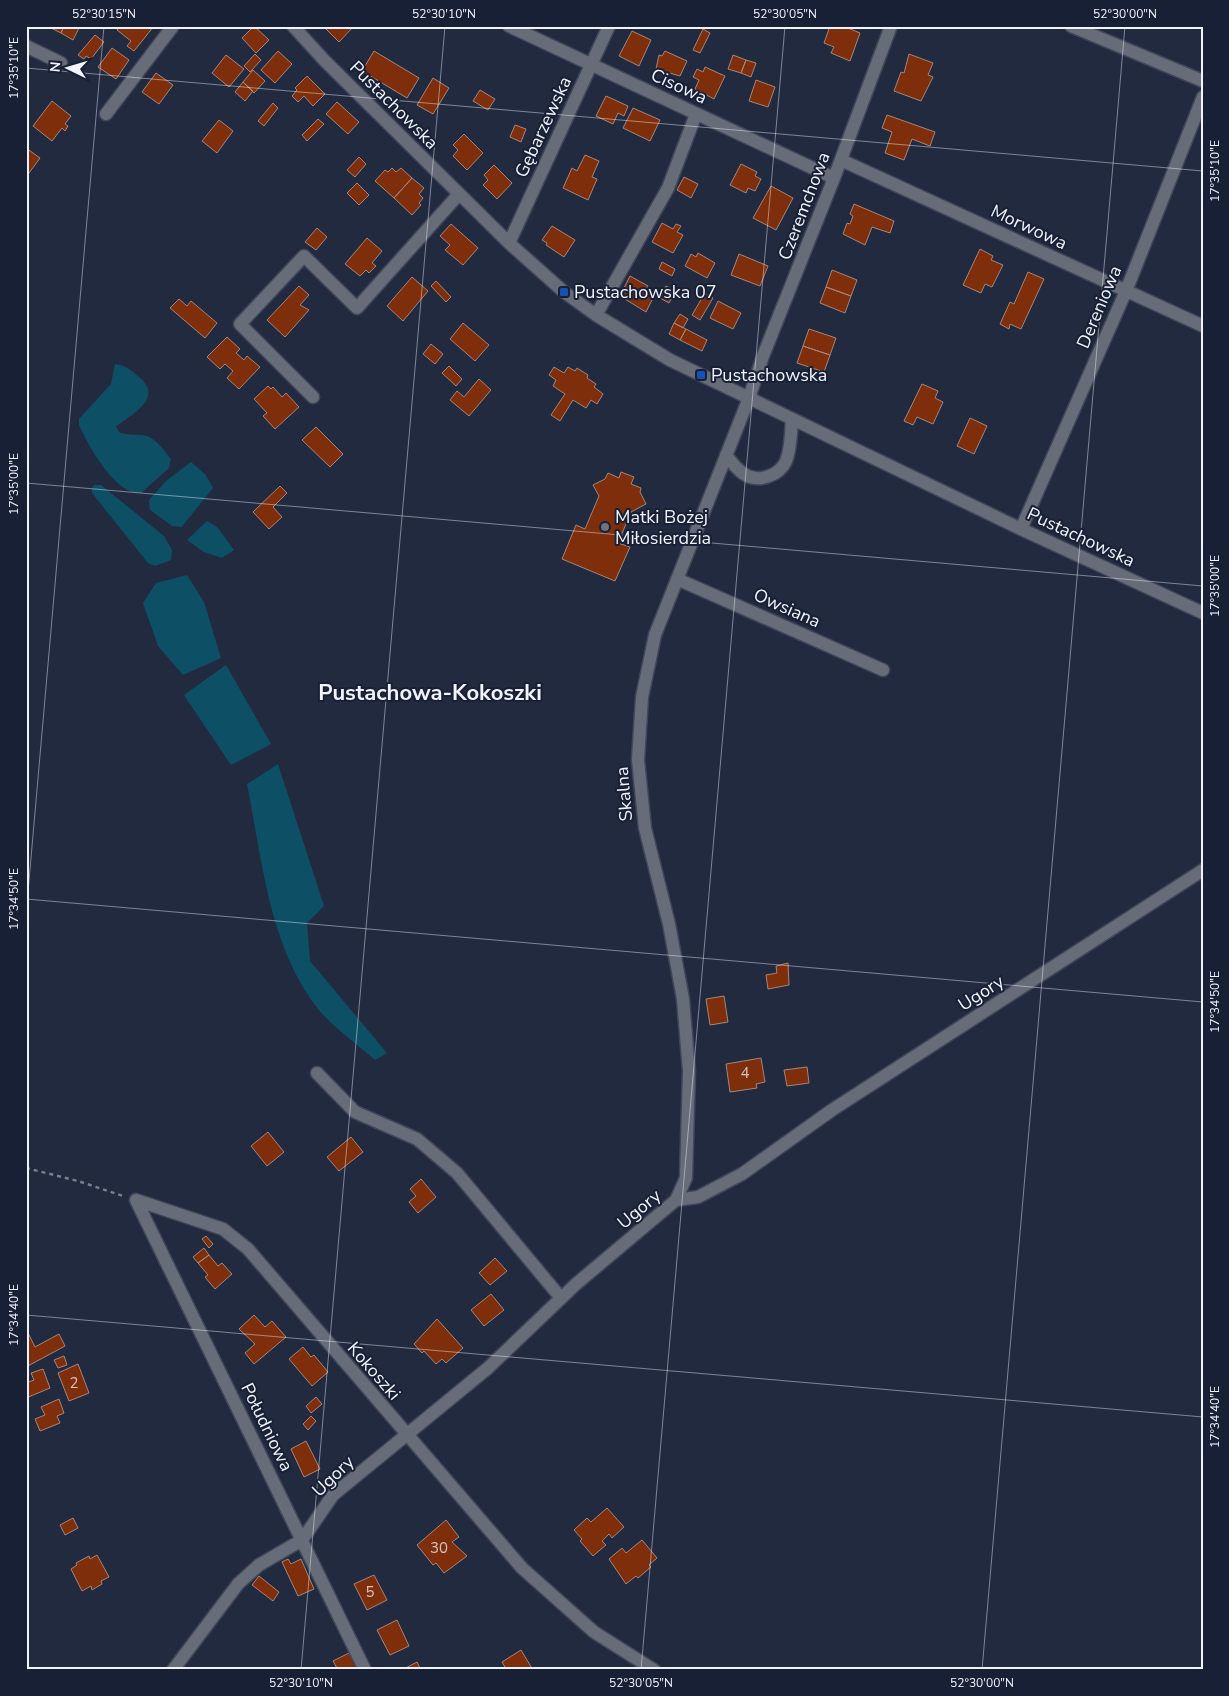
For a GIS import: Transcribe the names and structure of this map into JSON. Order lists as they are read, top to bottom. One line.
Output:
{"streets":{"street":["Cisowa","Pustachowska","Gębarzewska","Czeremchowa","Morwowa","Dereniowa","Owsiana","Skalna","Ugory","Kokoszki","Południowa"]},"crossings":[["Cisowa","Gębarzewska"],["Cisowa","Czeremchowa"],["Pustachowska","Gębarzewska"],["Pustachowska","Czeremchowa"],["Pustachowska","Dereniowa"],["Pustachowska","Skalna"],["Czeremchowa","Morwowa"],["Czeremchowa","Skalna"],["Morwowa","Dereniowa"],["Owsiana","Skalna"],["Skalna","Ugory"],["Ugory","Kokoszki"],["Ugory","Południowa"],["Kokoszki","Południowa"]],"districts":["Pustachowa-Kokoszki"],"places":{"transit":["Pustachowska 07","Pustachowska"],"other":["Matki Bożej Miłosierdzia"]},"house_numbers":["4","2","30","5"],"north":"left","coordinates":["52°30'15\"N","52°30'10\"N","52°30'05\"N","52°30'00\"N","17°35'10\"E","17°35'00\"E","17°34'50\"E","17°34'40\"E"]}
